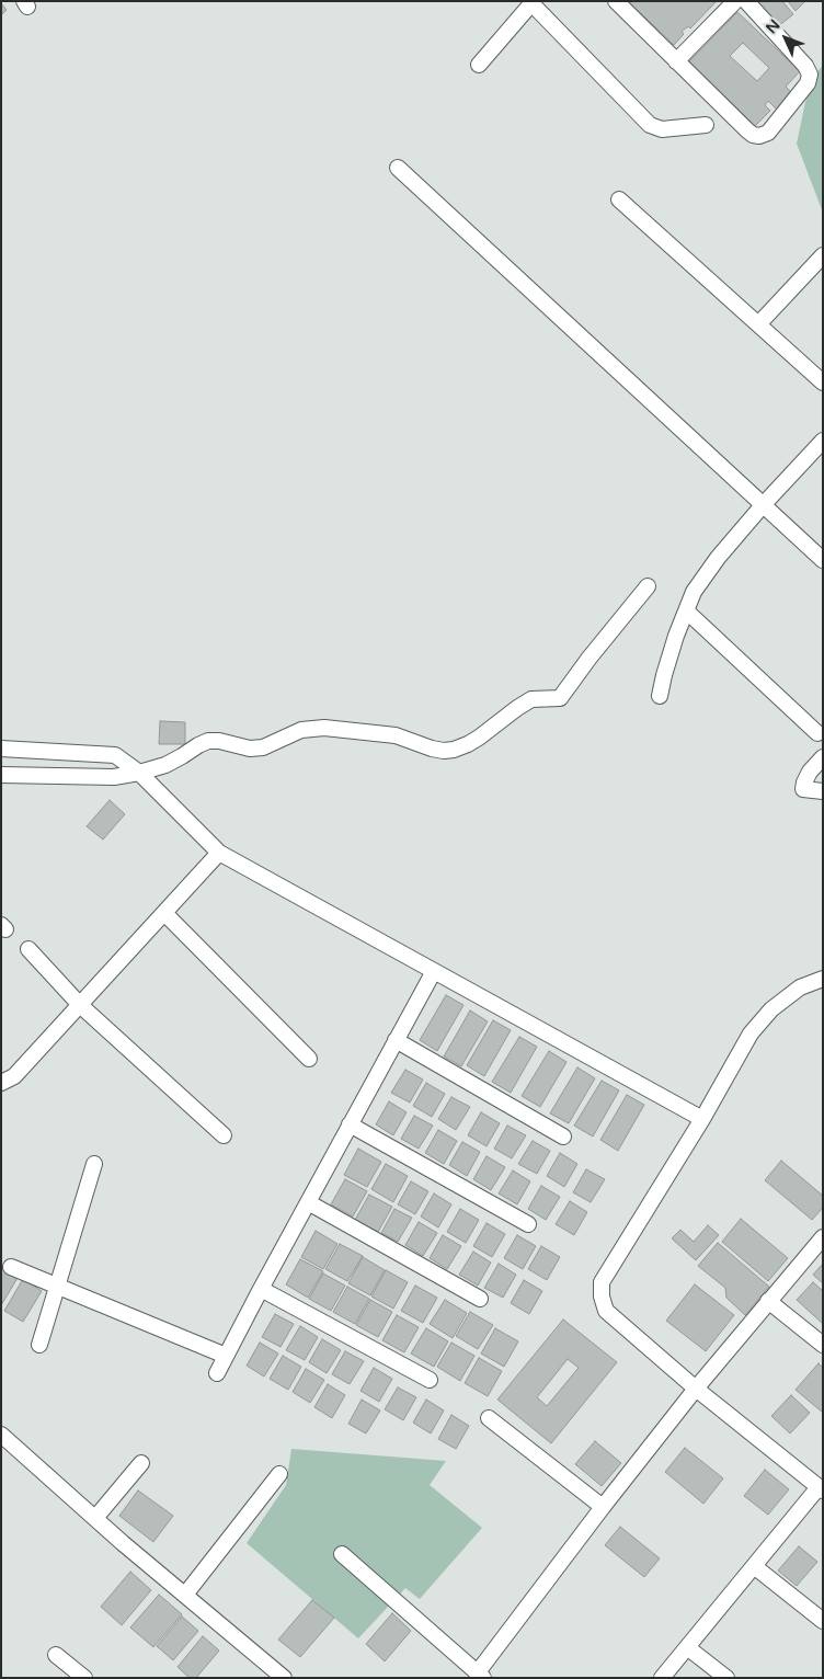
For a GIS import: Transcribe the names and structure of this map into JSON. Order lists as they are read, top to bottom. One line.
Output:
{"north":"top left"}
